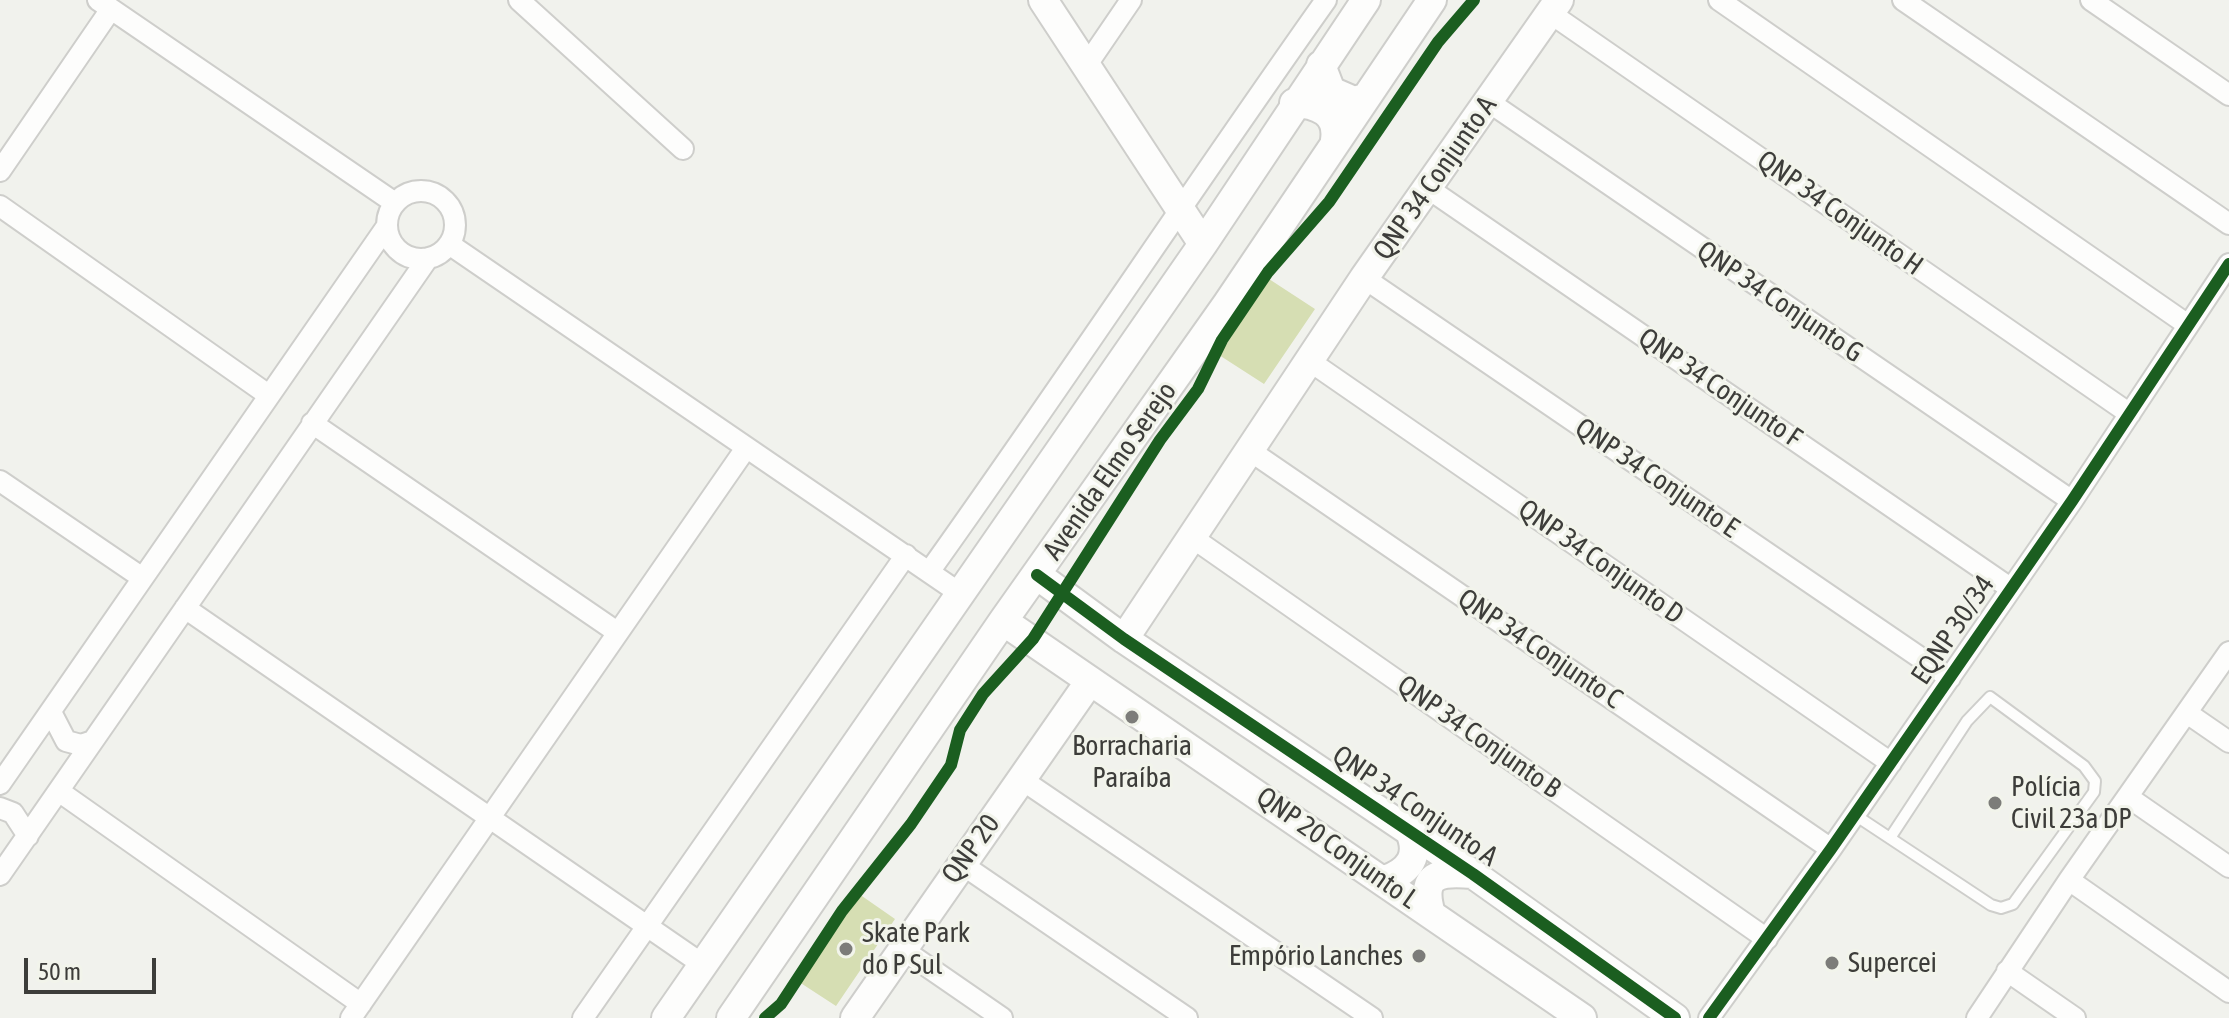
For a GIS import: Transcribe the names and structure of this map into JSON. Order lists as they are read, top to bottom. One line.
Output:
{"streets":{"street":["QNP 34 Conjunto A","QNP 34 Conjunto H","QNP 34 Conjunto G","QNP 34 Conjunto F","Avenida Elmo Serejo","QNP 34 Conjunto E","QNP 34 Conjunto D","EQNP 30/34","QNP 34 Conjunto C","QNP 34 Conjunto B","QNP 20 Conjunto L","QNP 20"]},"crossings":[["QNP 34 Conjunto A","QNP 34 Conjunto H"],["QNP 34 Conjunto A","QNP 34 Conjunto G"],["QNP 34 Conjunto A","QNP 34 Conjunto F"],["QNP 34 Conjunto A","QNP 34 Conjunto E"],["QNP 34 Conjunto A","QNP 34 Conjunto D"],["QNP 34 Conjunto A","QNP 34 Conjunto C"],["QNP 34 Conjunto A","QNP 34 Conjunto B"],["QNP 34 Conjunto H","EQNP 30/34"],["QNP 34 Conjunto G","EQNP 30/34"],["QNP 34 Conjunto F","EQNP 30/34"],["Avenida Elmo Serejo","QNP 20 Conjunto L"],["QNP 34 Conjunto E","EQNP 30/34"],["QNP 34 Conjunto D","EQNP 30/34"],["EQNP 30/34","QNP 34 Conjunto C"],["EQNP 30/34","QNP 34 Conjunto B"],["QNP 20 Conjunto L","QNP 20"]],"places":["Borracharia Paraíba","Polícia Civil 23a DP","Skate Park do P Sul","Empório Lanches","Supercei"],"scale_bar":"50 m"}
